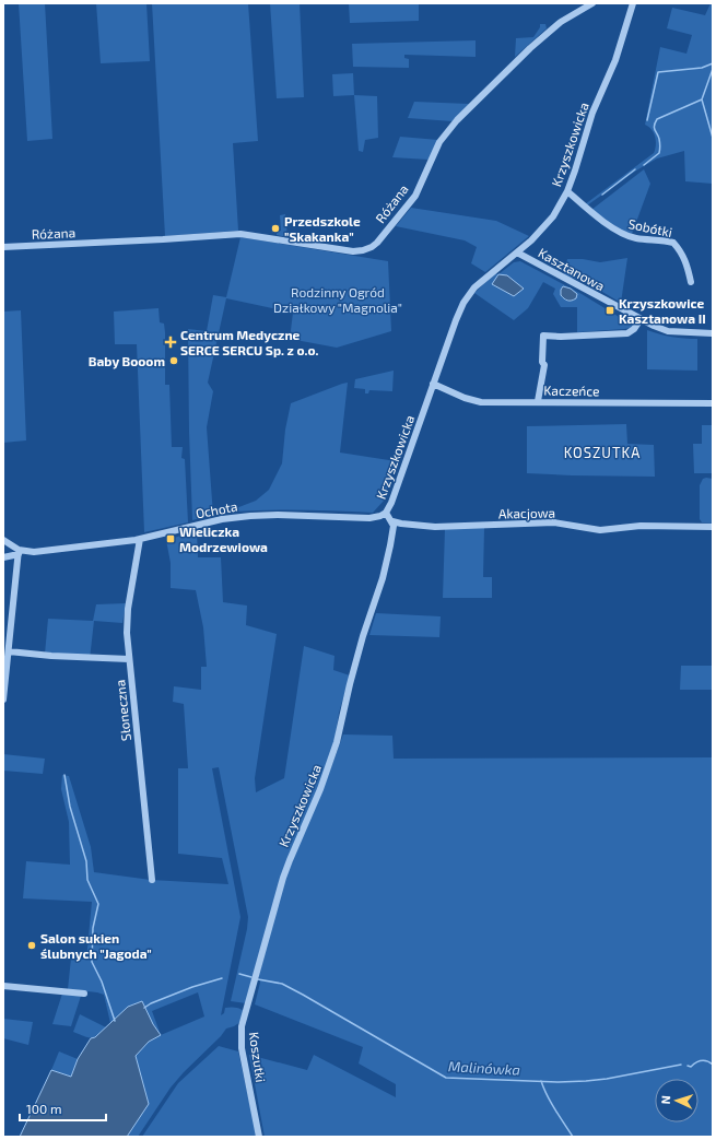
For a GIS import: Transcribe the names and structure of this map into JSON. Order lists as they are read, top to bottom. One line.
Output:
{"streets":{"street":["Krzyszkowicka","Różana","Sobótki","Kasztanowa","Kaczeńce","Ochota","Akacjowa","Słoneczna","Koszutki"]},"crossings":[["Krzyszkowicka","Sobótki"],["Krzyszkowicka","Kasztanowa"],["Krzyszkowicka","Kaczeńce"],["Krzyszkowicka","Ochota"],["Krzyszkowicka","Akacjowa"],["Krzyszkowicka","Koszutki"],["Ochota","Słoneczna"]],"districts":["KOSZUTKA"],"water":["Malinówka"],"parks":["Rodzinny Ogród Działkowy \"Magnolia\""],"places":{"other":["Przedszkole \"Skakanka\"","Baby Booom","Salon sukien ślubnych \"Jagoda\""],"transit":["Krzyszkowice Kasztanowa II","Wieliczka Modrzewiowa"],"health":["Centrum Medyczne SERCE SERCU Sp. z o.o."]},"scale_bar":"100 m","north":"left"}
